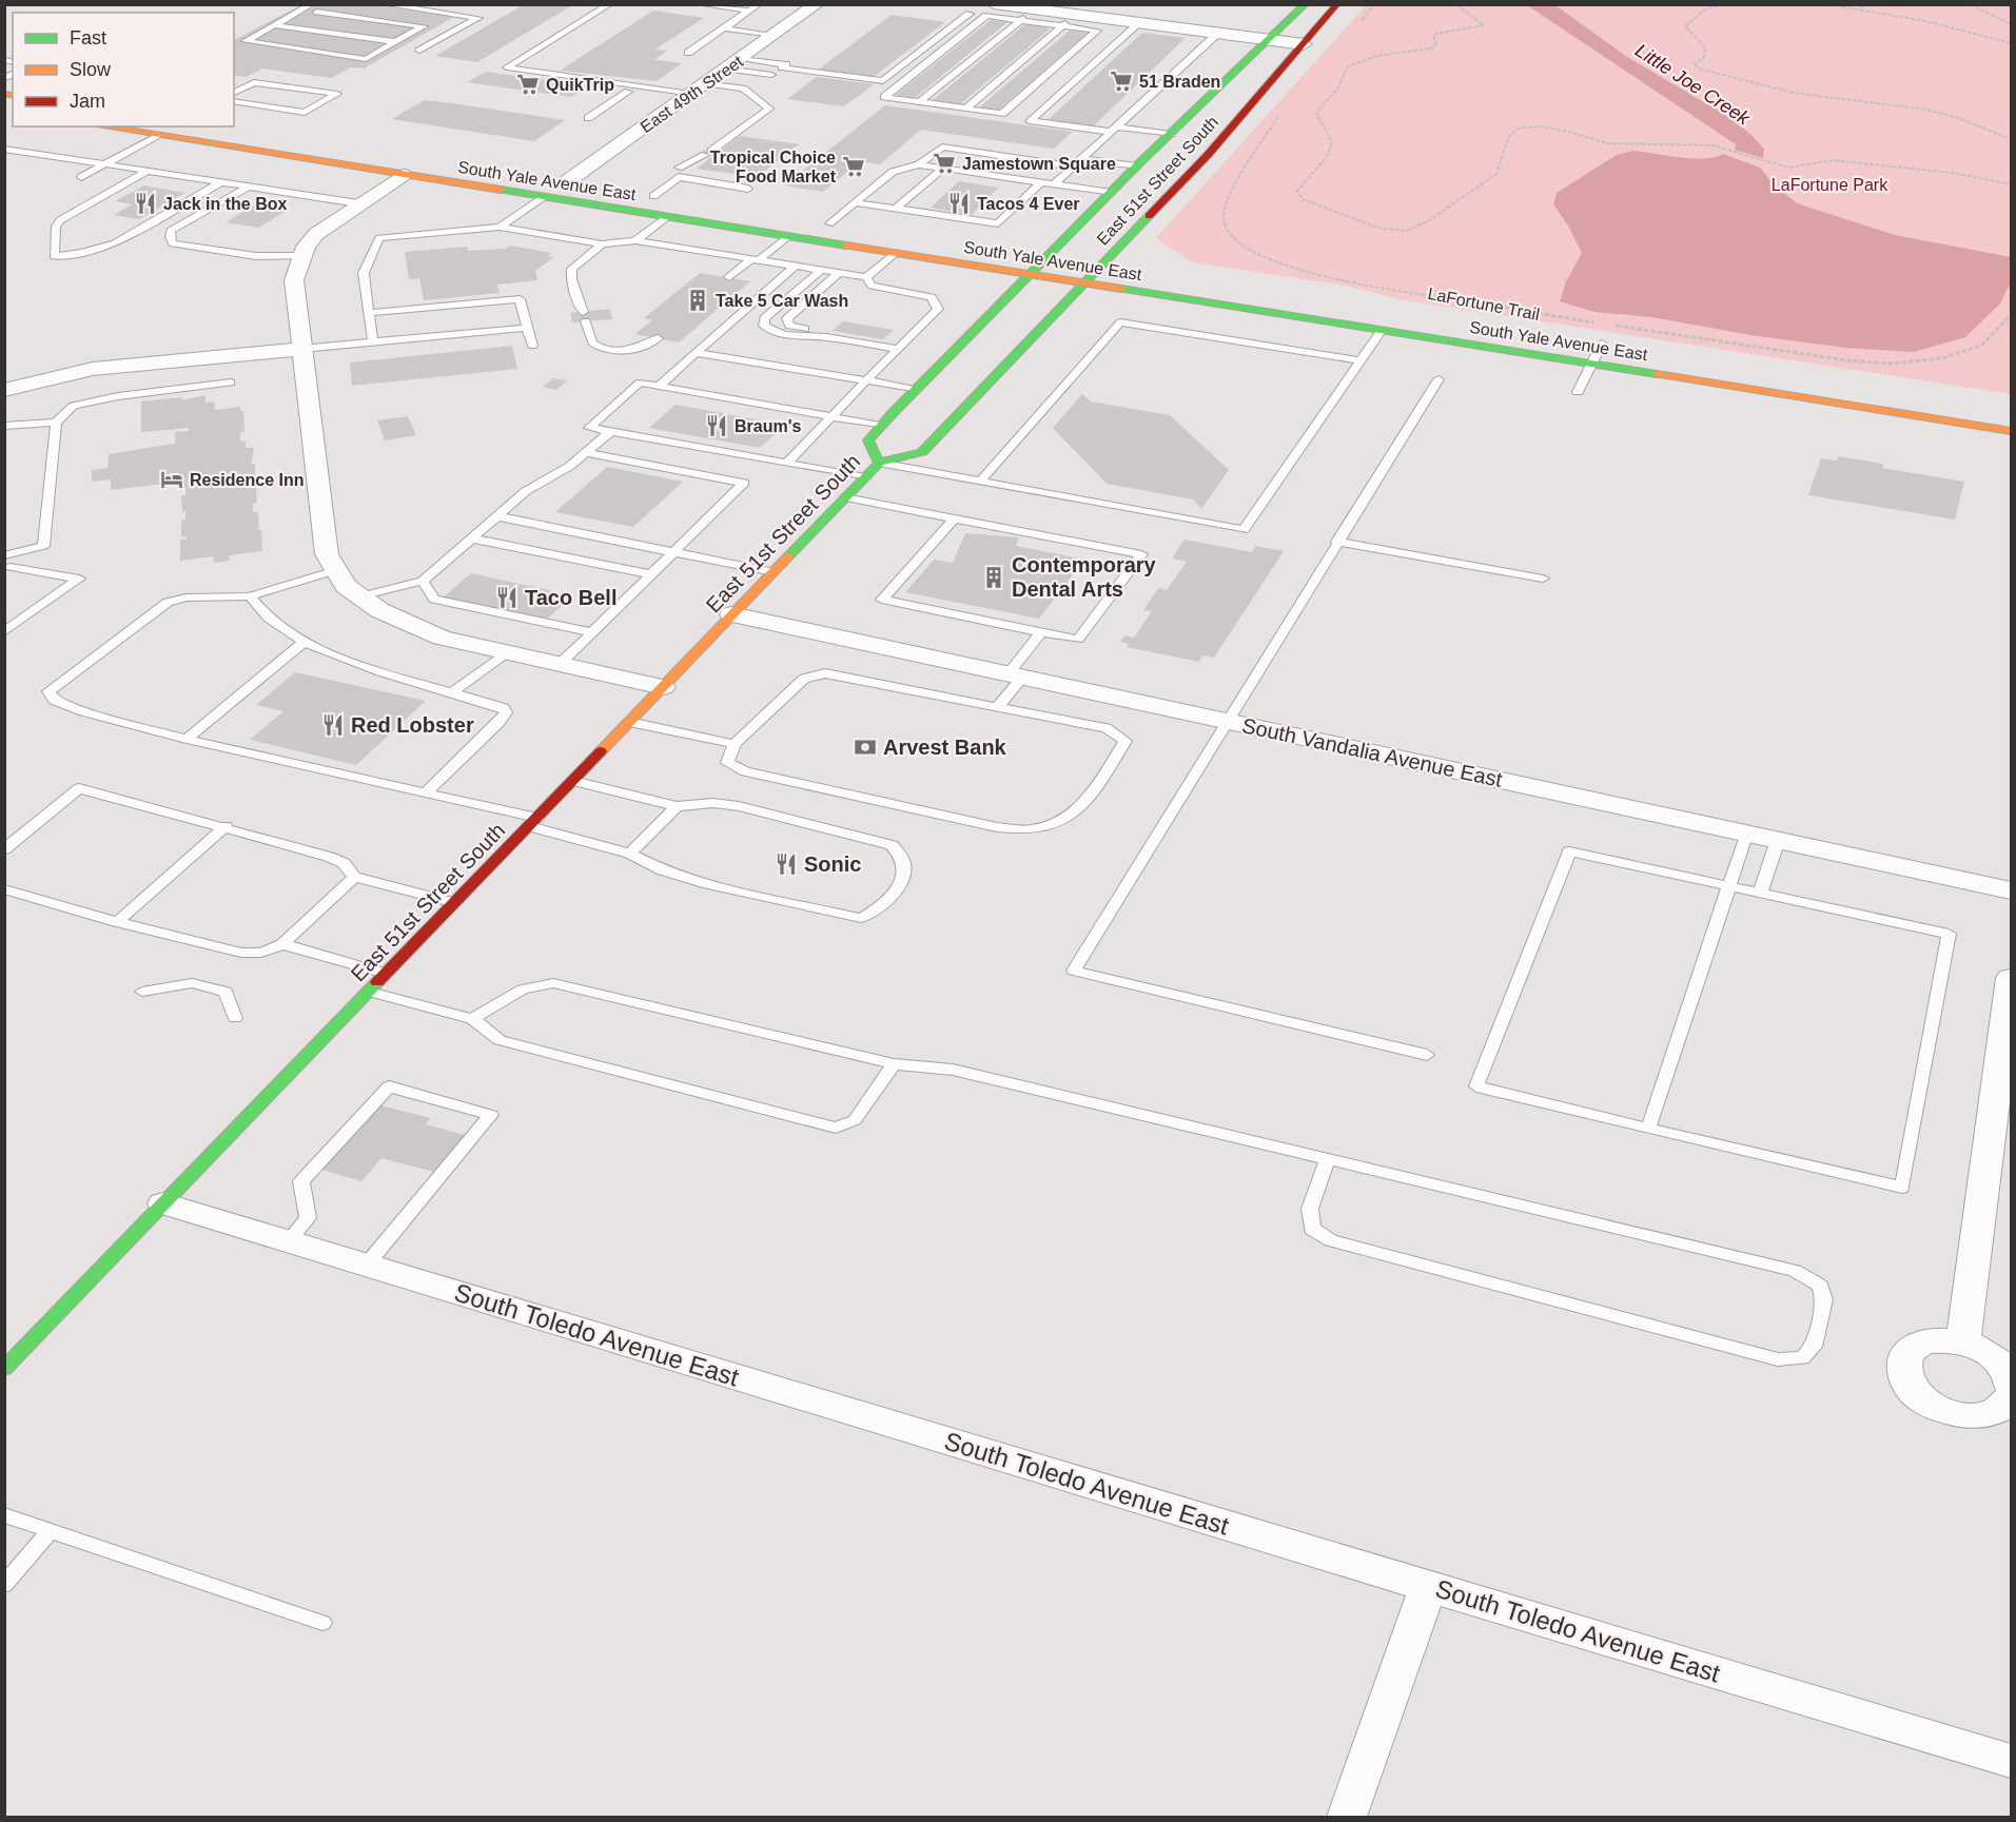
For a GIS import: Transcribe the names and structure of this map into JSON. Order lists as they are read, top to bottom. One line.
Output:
{"streets":{"main road":["South Yale Avenue East","East 51st Street South"],"street":["East 49th Street","South Vandalia Avenue East","South Toledo Avenue East"],"path":["LaFortune Trail"]},"crossings":[["East 49th Street","South Yale Avenue East"],["South Yale Avenue East","East 51st Street South"],["East 51st Street South","South Vandalia Avenue East"],["East 51st Street South","South Toledo Avenue East"]],"water":["Little Joe Creek"],"parks":["LaFortune Park"],"places":{"supermarket":["51 Braden","QuikTrip","Jamestown Square","Tropical Choice Food Market"],"restaurant":["Jack in the Box","Tacos 4 Ever","Braum's","Taco Bell","Red Lobster","Sonic"],"building":["Take 5 Car Wash","Contemporary Dental Arts"],"hotel":["Residence Inn"],"bank":["Arvest Bank"]},"legend":["Fast","Slow","Jam"]}
